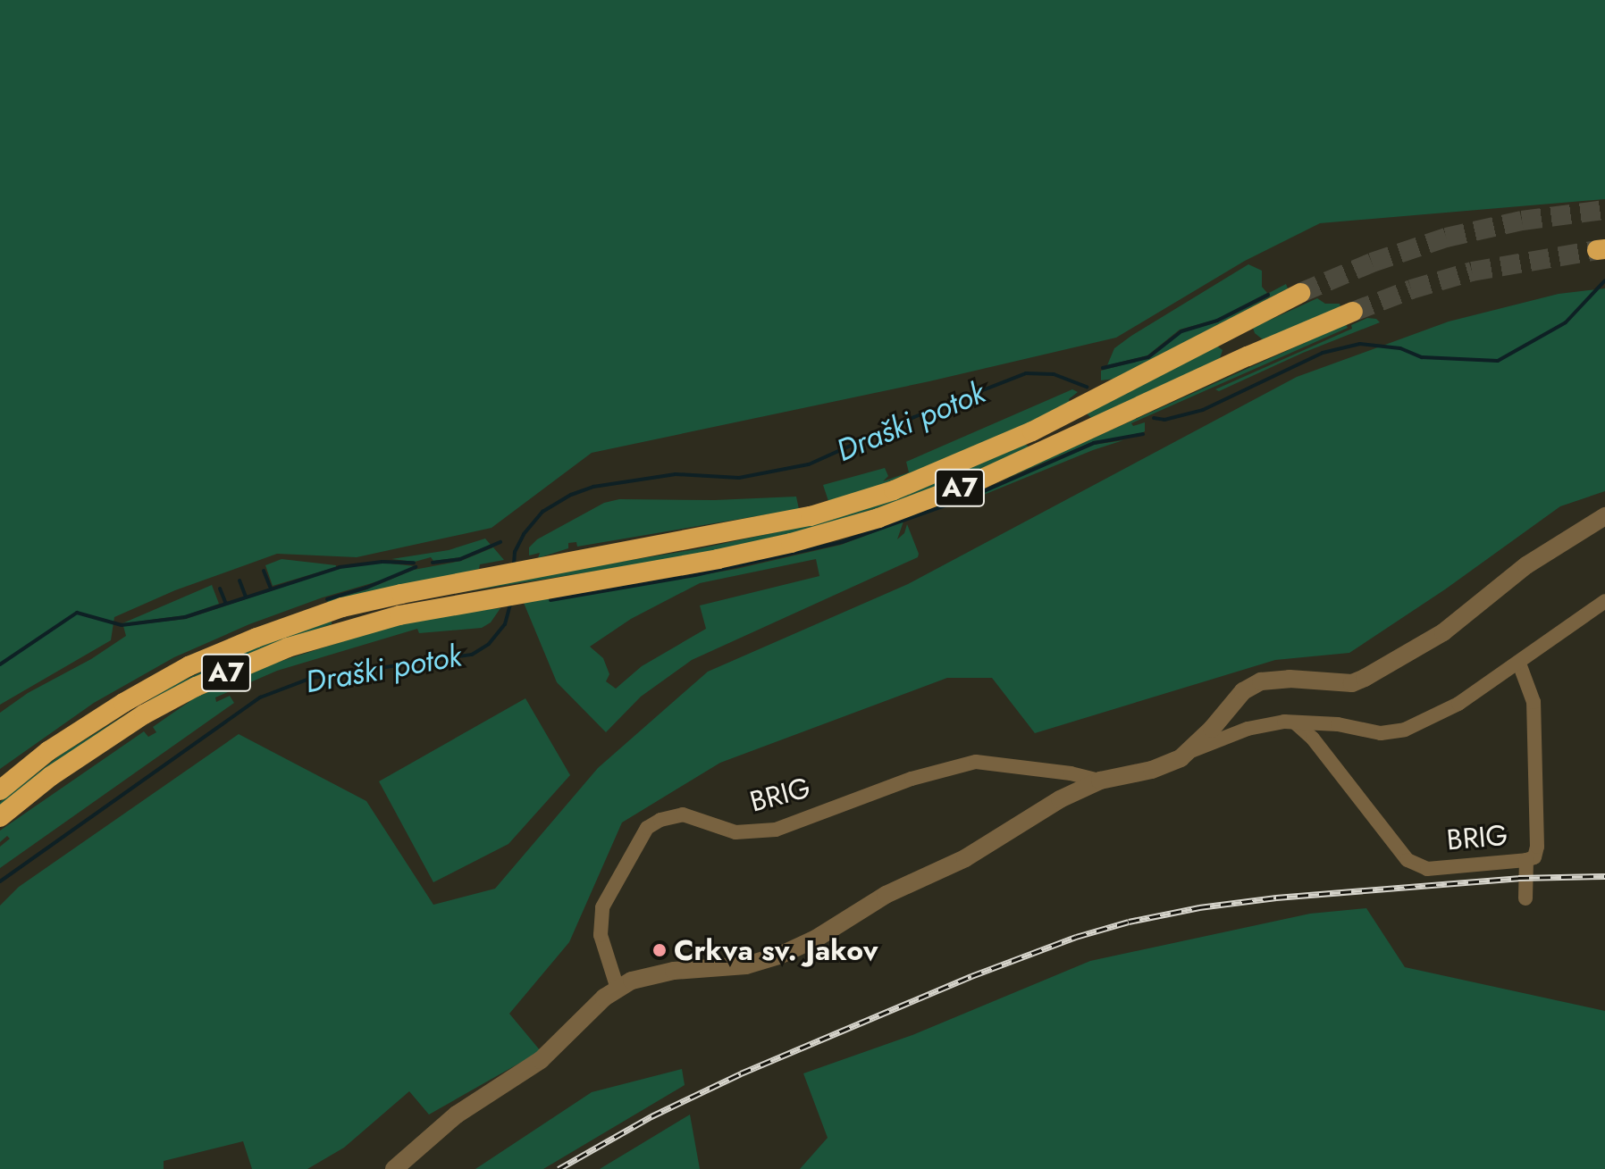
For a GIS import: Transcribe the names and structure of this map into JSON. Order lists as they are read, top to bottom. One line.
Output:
{"streets":{"highway":["A7"],"street":["BRIG"]},"water":["Draški potok"],"places":["Crkva sv. Jakov"]}
